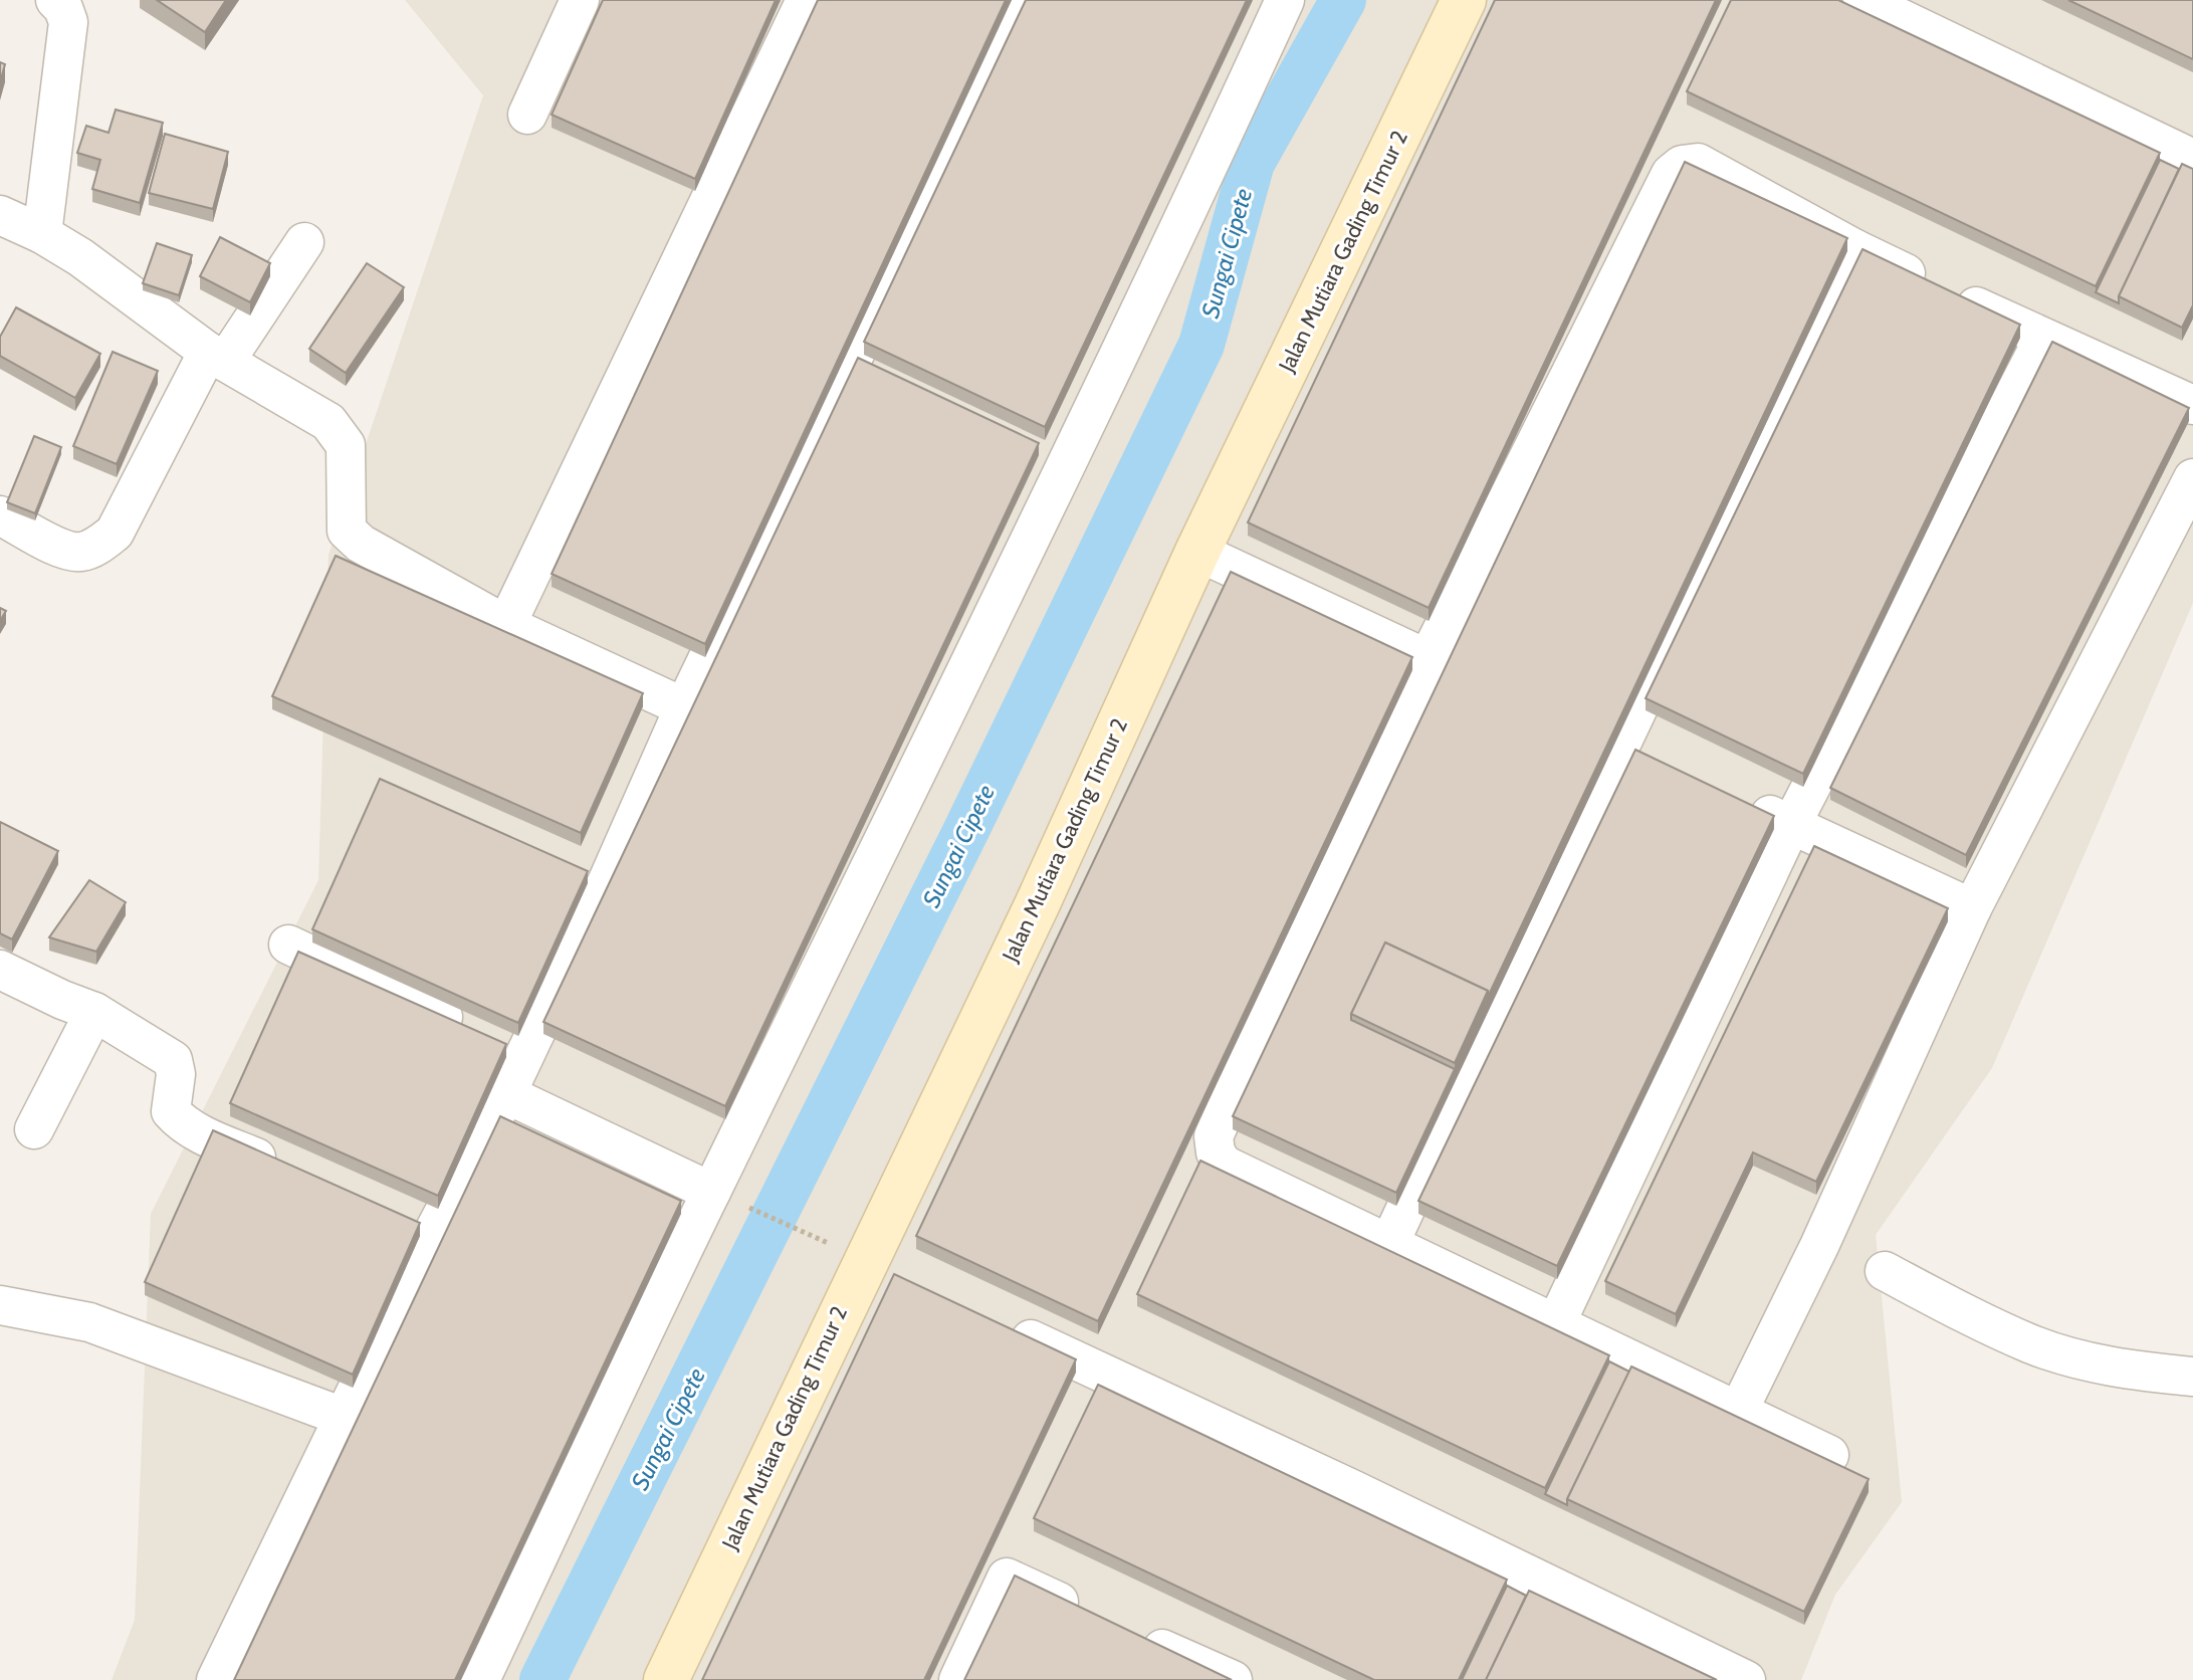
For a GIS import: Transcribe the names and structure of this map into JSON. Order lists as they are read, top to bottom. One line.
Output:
{"streets":{"street":["Jalan Mutiara Gading Timur 2"]},"water":["Sungai Cipete"]}
